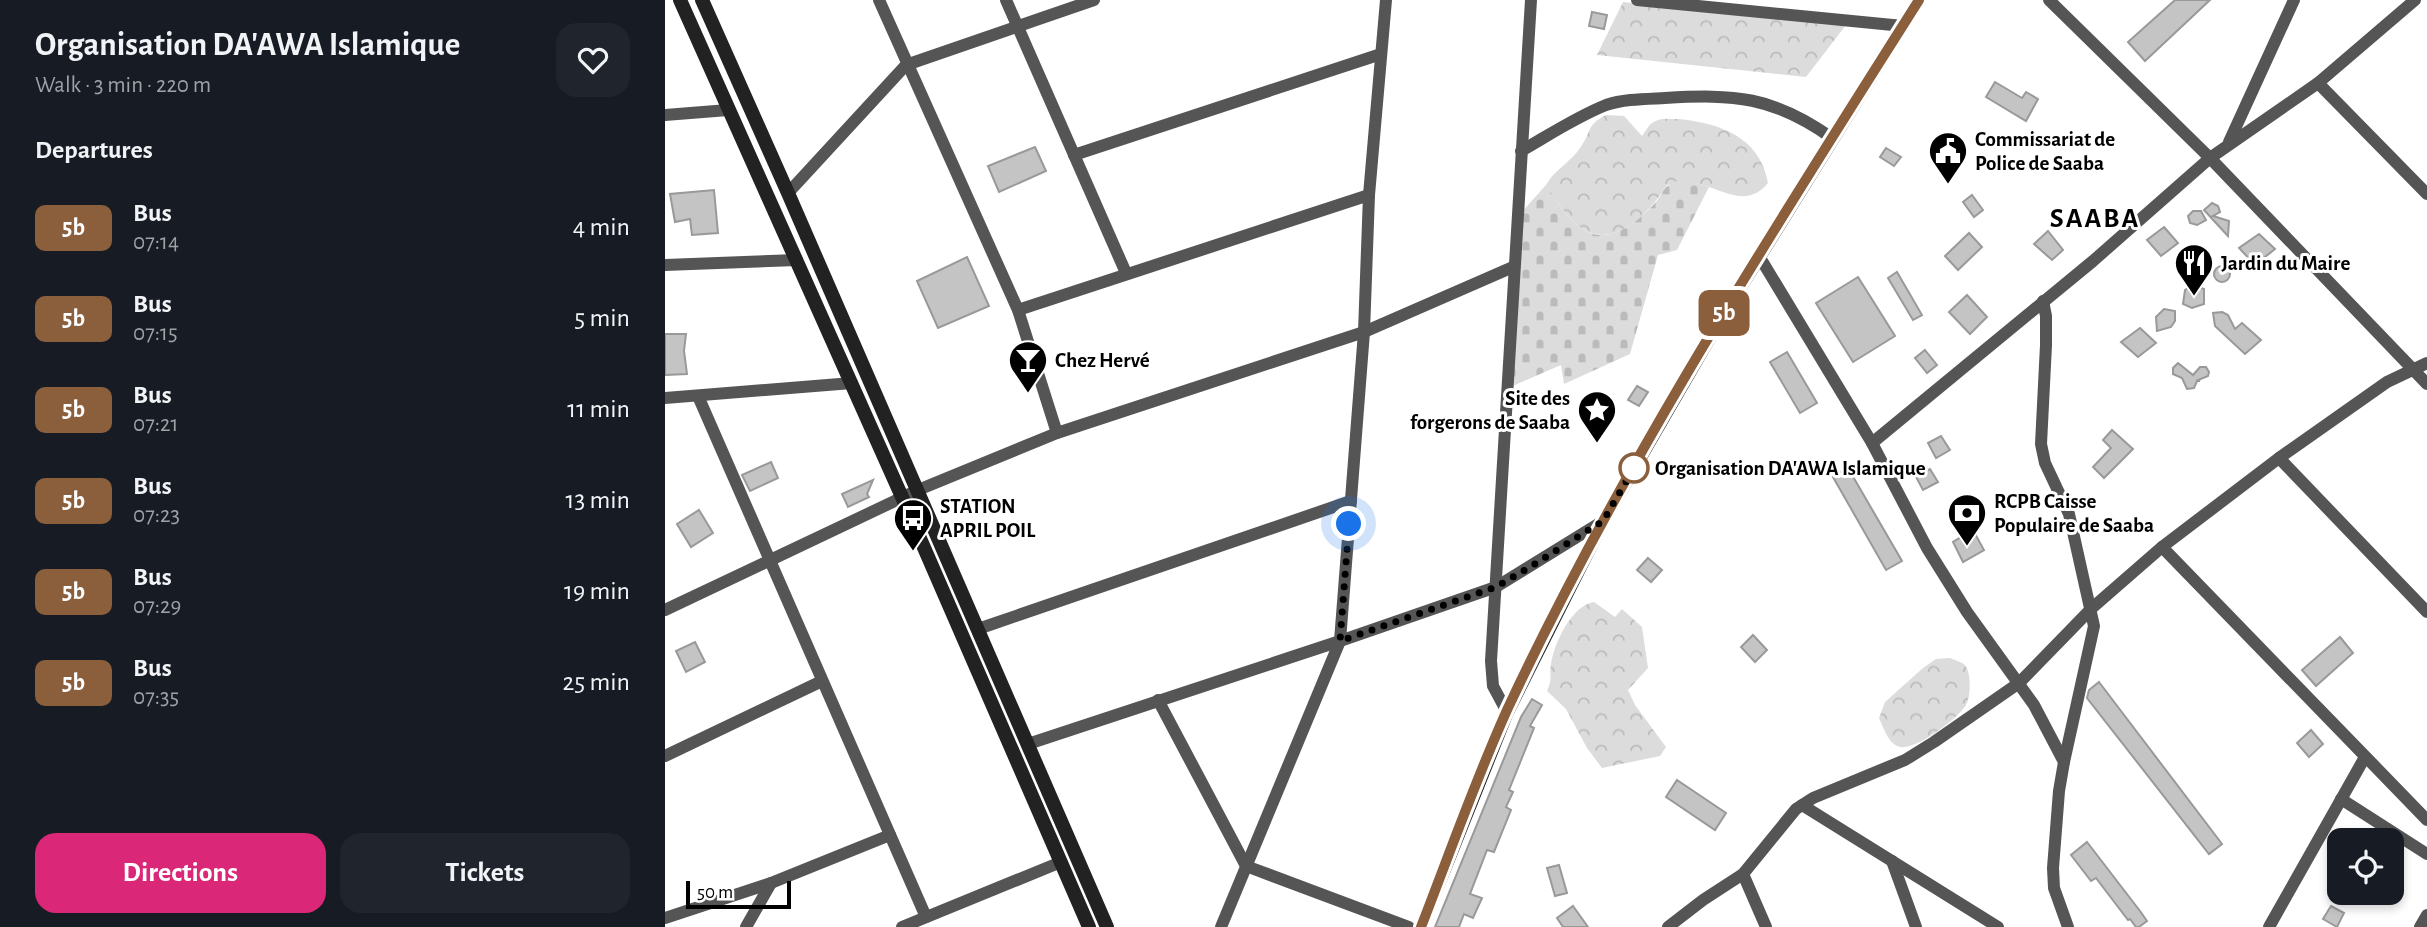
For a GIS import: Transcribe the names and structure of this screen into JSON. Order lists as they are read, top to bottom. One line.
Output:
{"districts":["SAABA"],"places":{"public building":["Commissariat de Police de Saaba"],"restaurant":["Jardin du Maire"],"bar":["Chez Hervé"],"place":["Site des forgerons de Saaba"],"other":["Organisation DA'AWA Islamique"],"bank":["RCPB Caisse Populaire de Saaba"],"bus stop":["STATION APRIL POIL"]},"lines":["bus line 5b"],"scale_bar":"50 m","page":{"heading":[["Organisation DA'AWA Islamique","Walk · 3 min · 220 m"],"Departures"],"on_map":"5b","list":[{"mark":"5b","name":"Bus","note":"07:14","value":"4 min"},{"mark":"5b","name":"Bus","note":"07:15","value":"5 min"},{"mark":"5b","name":"Bus","note":"07:21","value":"11 min"},{"mark":"5b","name":"Bus","note":"07:23","value":"13 min"},{"mark":"5b","name":"Bus","note":"07:29","value":"19 min"},{"mark":"5b","name":"Bus","note":"07:35","value":"25 min"}],"buttons":["Directions","Tickets"],"scale":"50 m"}}
